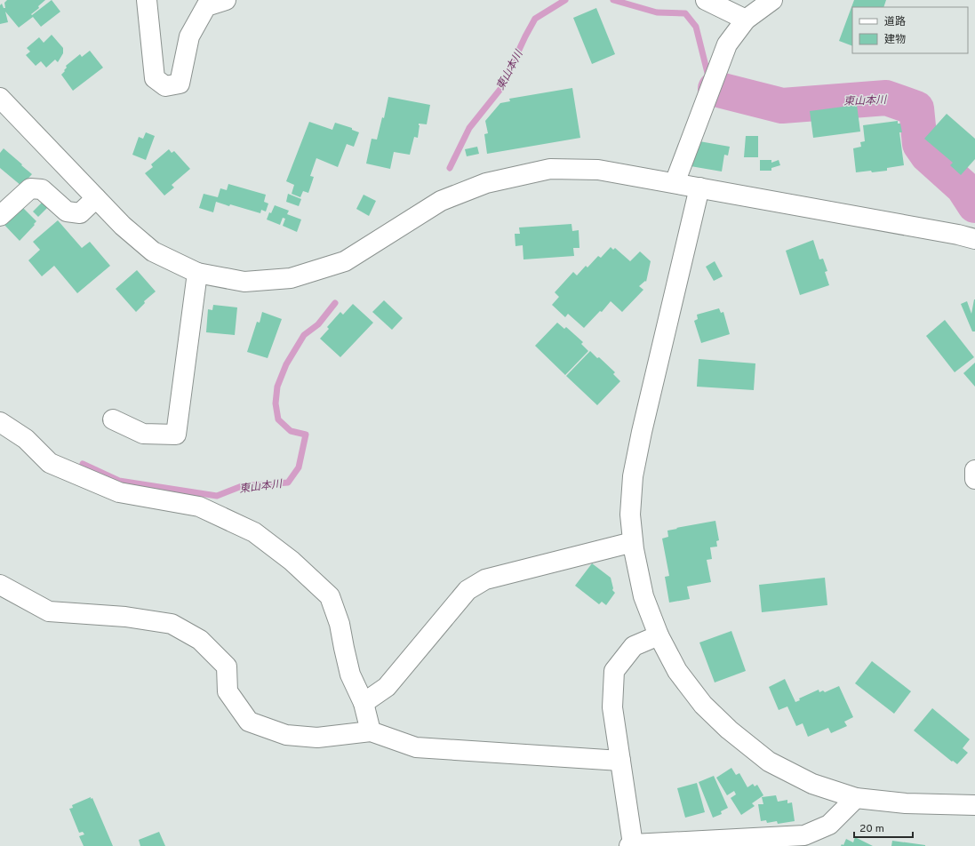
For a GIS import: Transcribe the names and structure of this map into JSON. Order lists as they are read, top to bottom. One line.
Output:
{"water":["東山本川"],"legend":["道路","建物"],"scale_bar":"20 m"}
